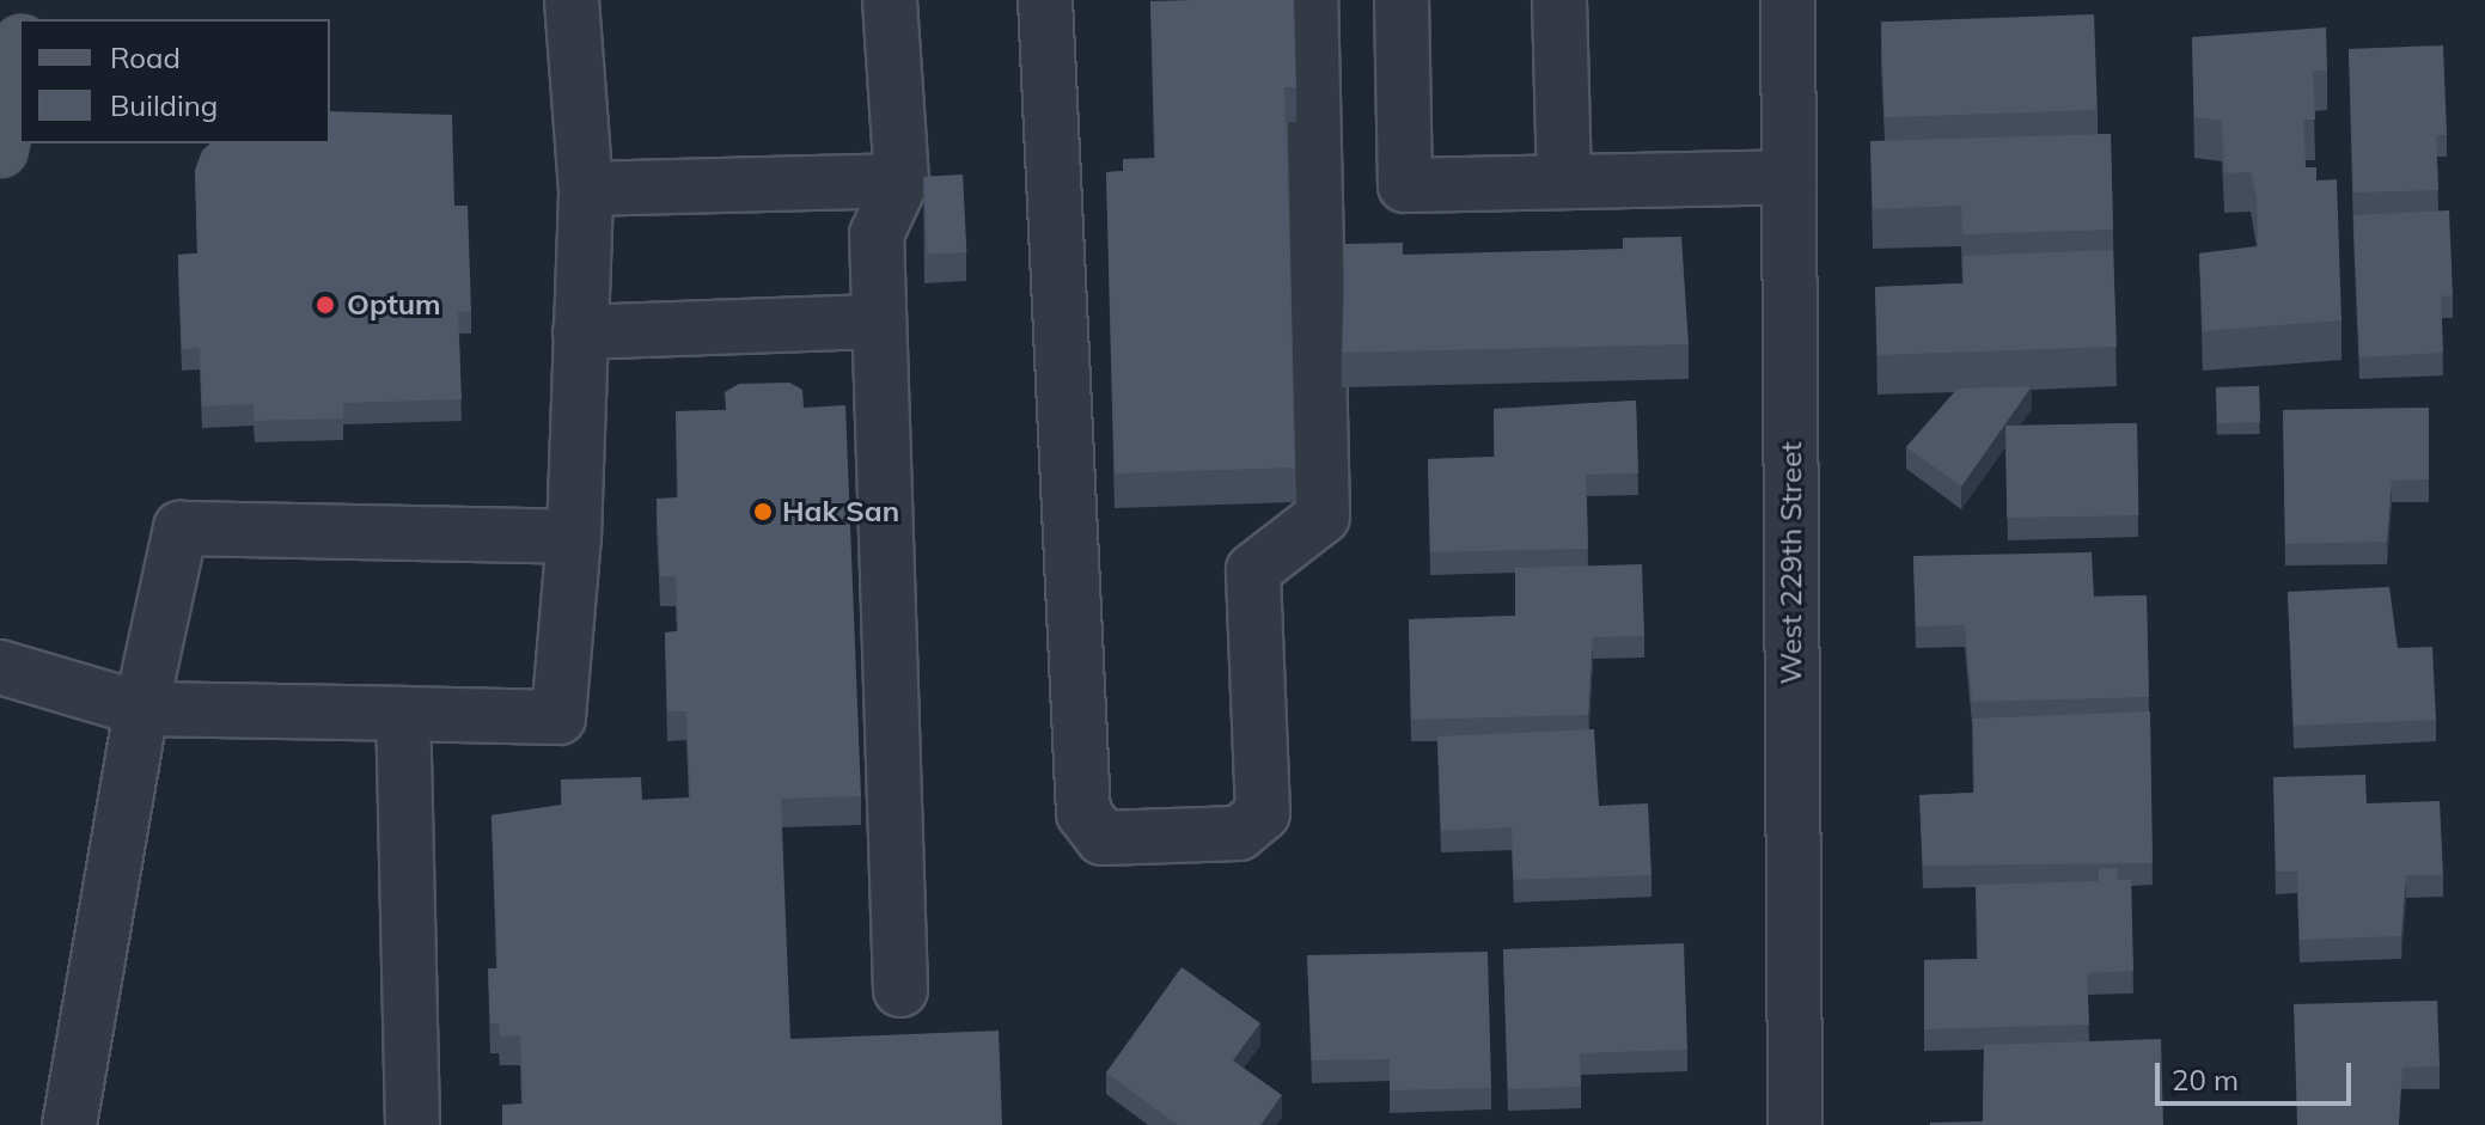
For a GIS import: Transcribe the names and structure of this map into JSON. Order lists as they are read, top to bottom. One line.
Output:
{"streets":{"street":["West 229th Street"]},"places":["Optum","Hak San"],"legend":["Road","Building"],"scale_bar":"20 m"}
